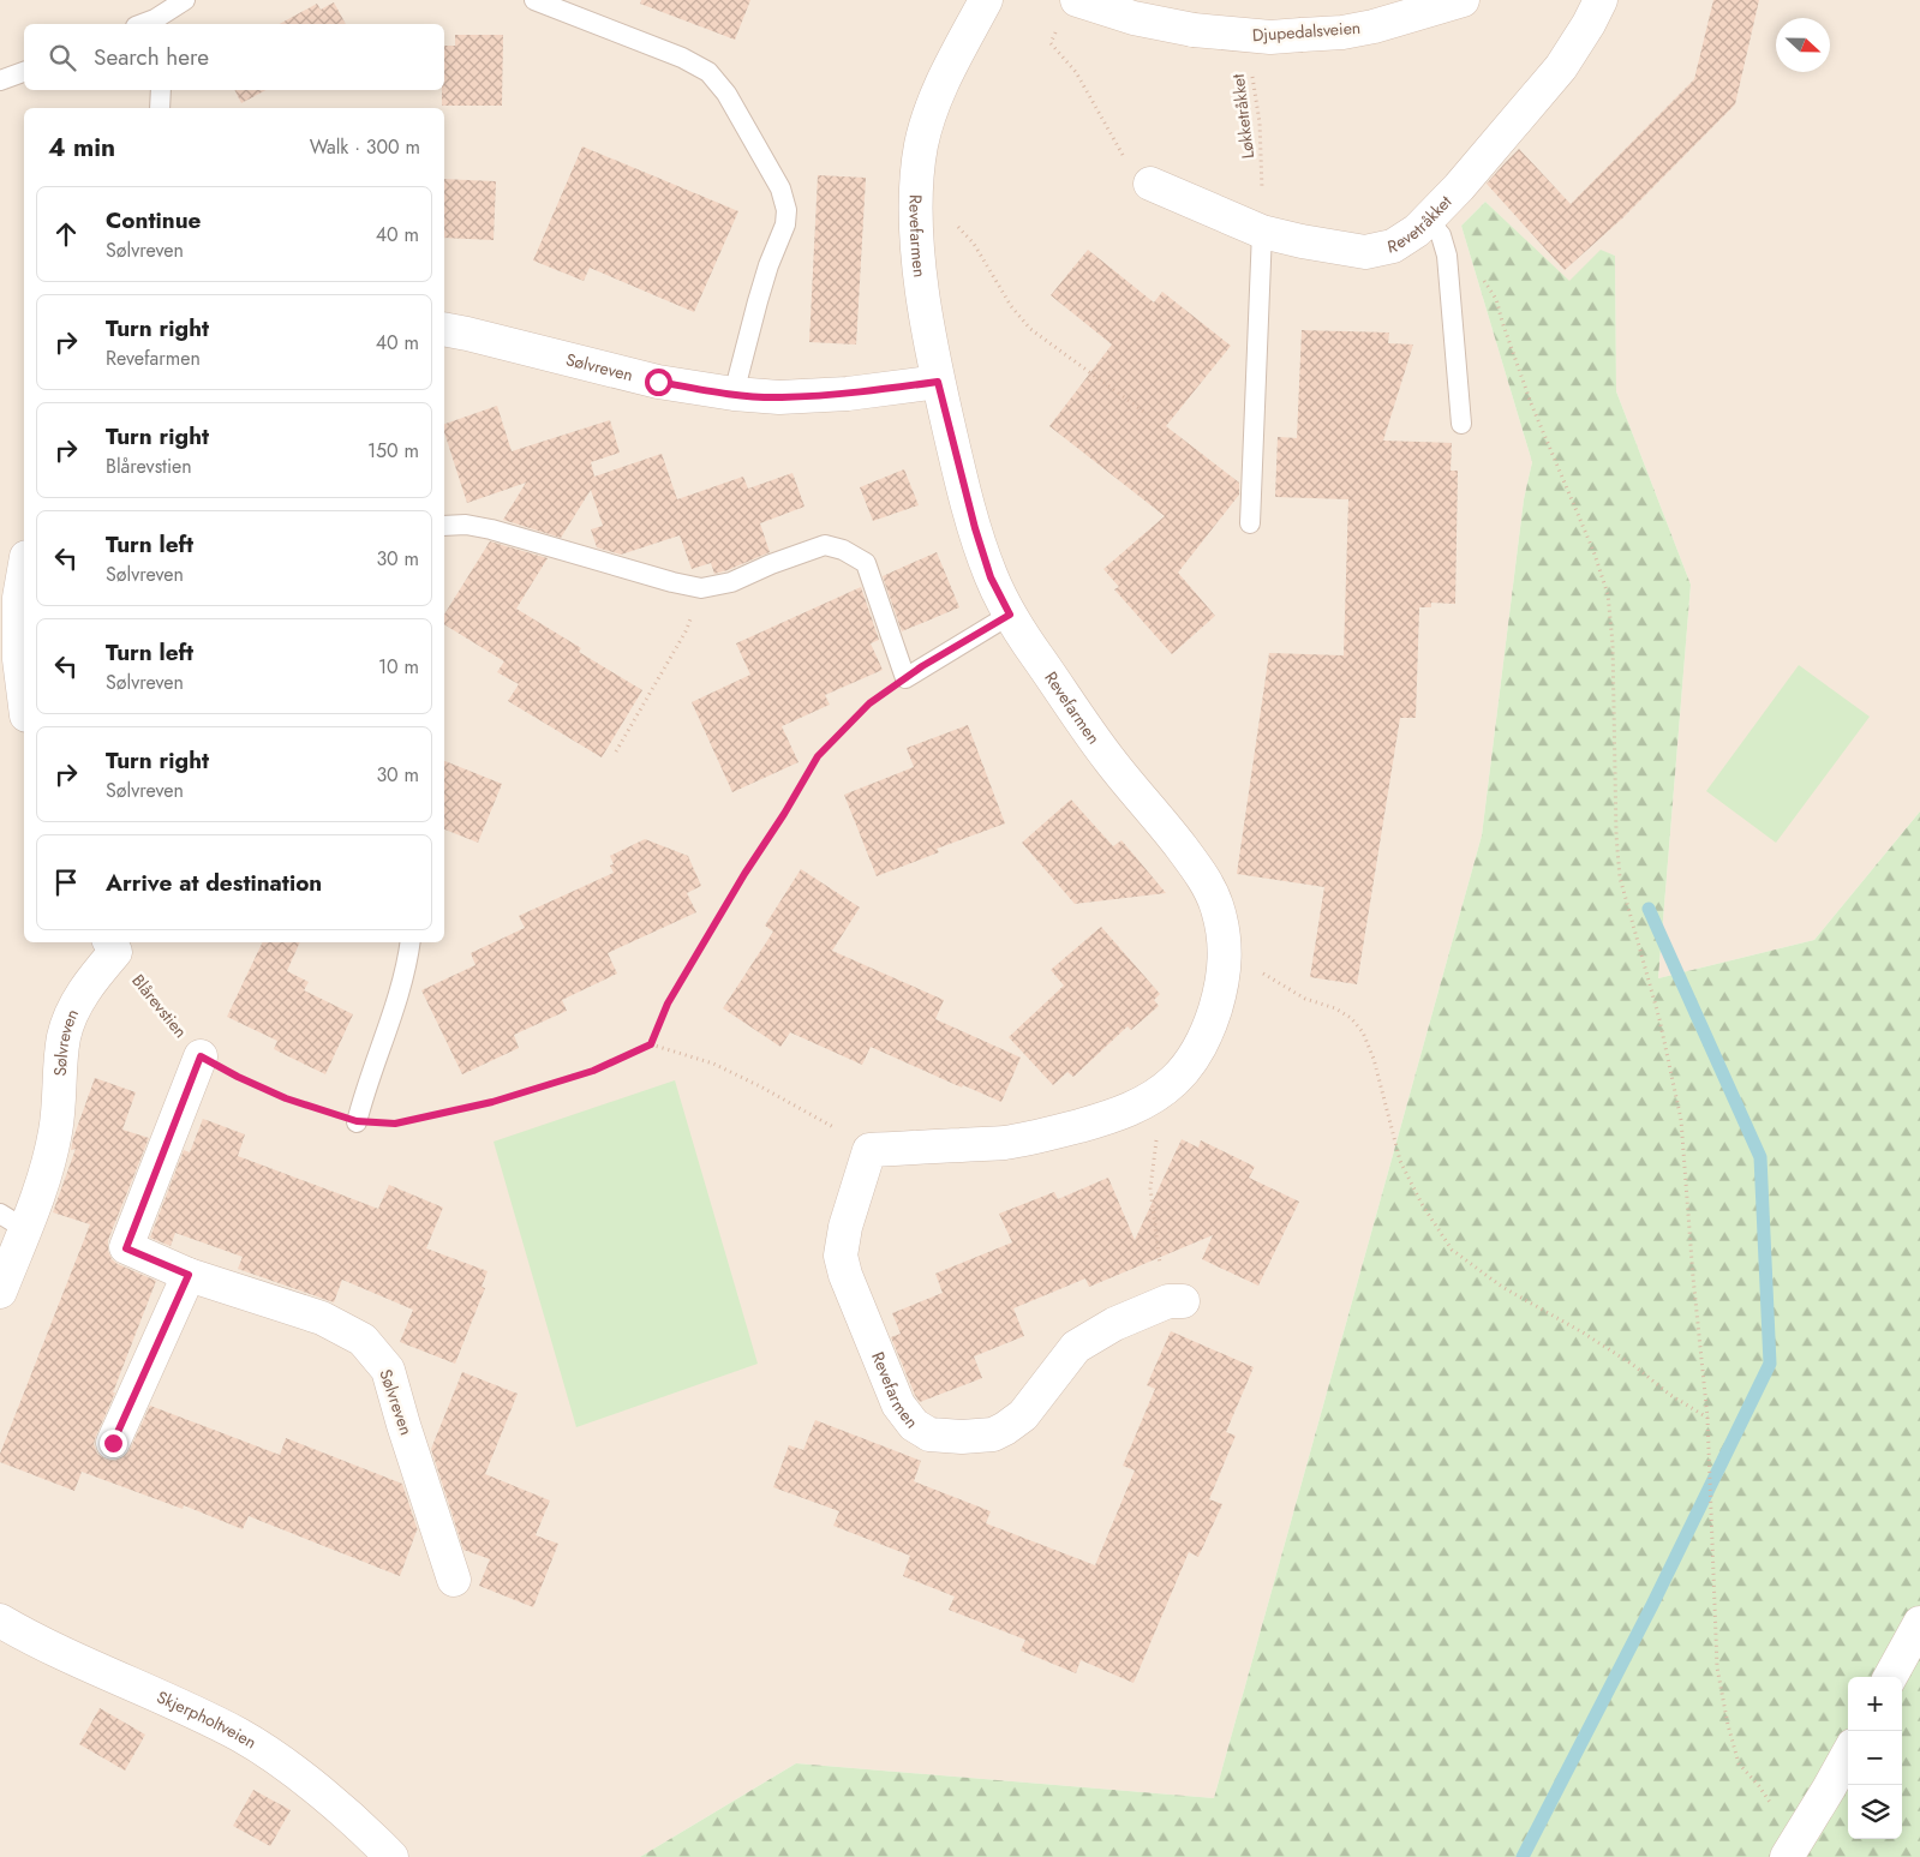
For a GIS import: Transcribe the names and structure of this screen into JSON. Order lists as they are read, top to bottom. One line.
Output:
{"streets":{"street":["Djupedalsveien","Revetråkket","Revefarmen","Sølvreven","Skjerpholtveien"],"path":["Løkketråkket","Blårevstien"]},"crossings":[["Løkketråkket","Revetråkket"],["Revefarmen","Sølvreven"],["Sølvreven","Blårevstien"]],"north":"right","page":{"search":"Search here","heading":["4 min","Walk · 300 m"],"list":[["Continue","Sølvreven","40 m"],["Turn right","Revefarmen","40 m"],["Turn right","Blårevstien","150 m"],["Turn left","Sølvreven","30 m"],["Turn left","Sølvreven","10 m"],["Turn right","Sølvreven","30 m"],"Arrive at destination"],"map_buttons":["+","−"]}}
